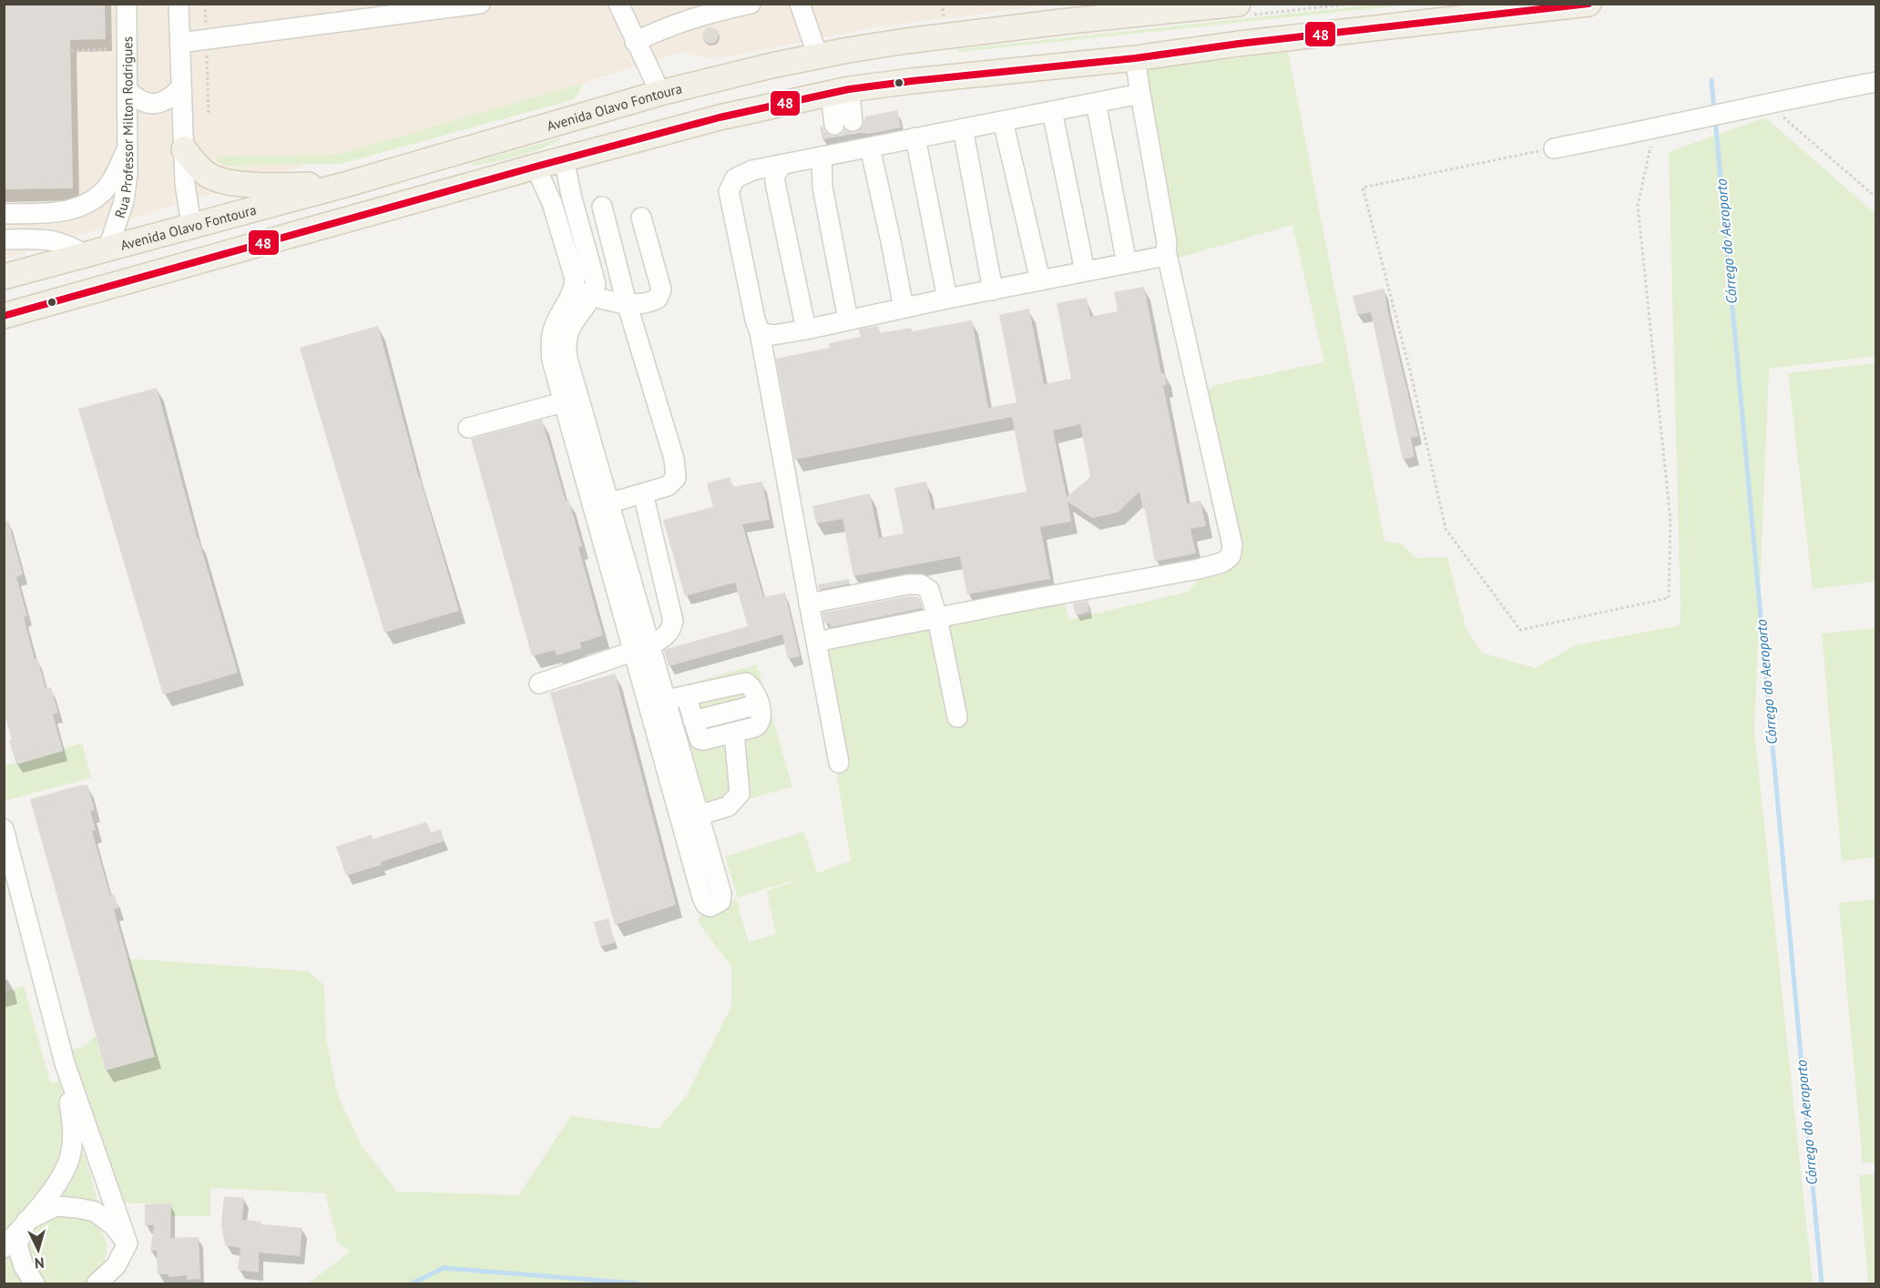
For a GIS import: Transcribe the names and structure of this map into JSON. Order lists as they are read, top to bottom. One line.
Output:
{"streets":{"main road":["Avenida Olavo Fontoura"],"street":["Rua Professor Milton Rodrigues"]},"crossings":[["Avenida Olavo Fontoura","Rua Professor Milton Rodrigues"]],"water":["Córrego do Aeroporto"],"lines":["transit line 48"],"north":"bottom"}
